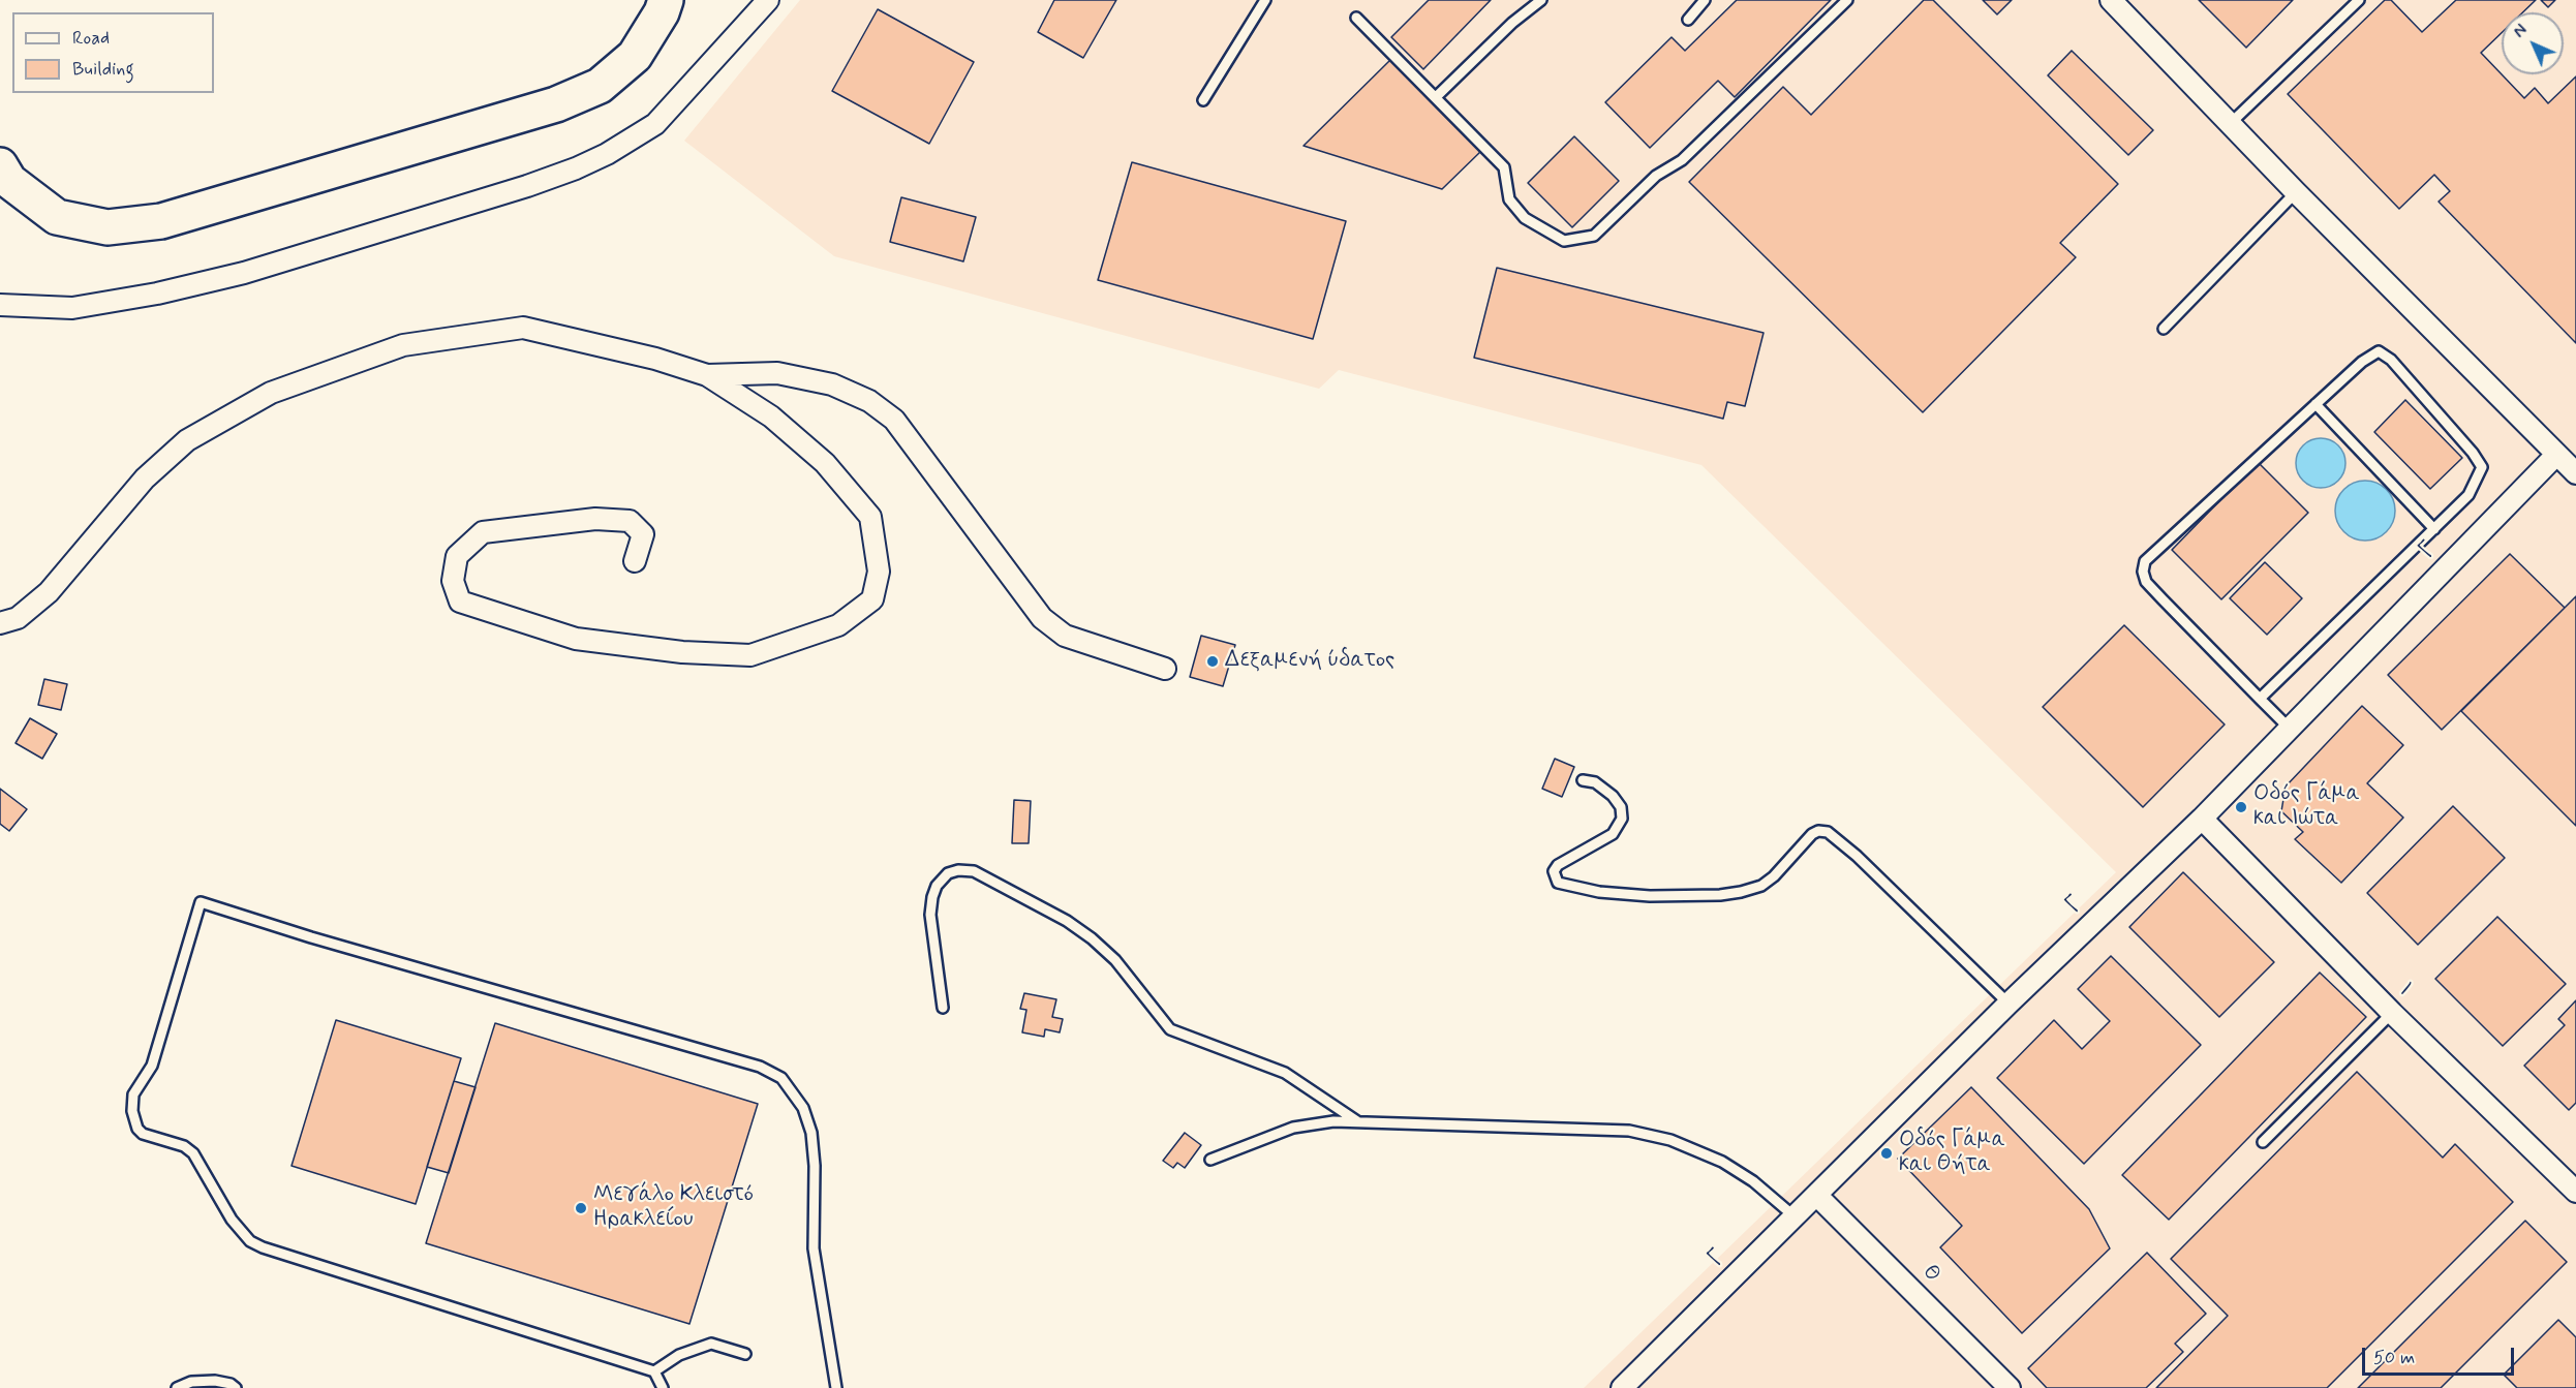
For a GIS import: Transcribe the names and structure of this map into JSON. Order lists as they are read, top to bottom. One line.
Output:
{"streets":{"street":["Γ","Ι","Θ"]},"crossings":[["Γ","Ι"],["Γ","Θ"]],"places":["Δεξαμενή ύδατος","Οδός Γάμα και Ιώτα","Οδός Γάμα και Θήτα","Μεγάλο Κλειστό Ηρακλείου"],"legend":["Road","Building"],"scale_bar":"50 m","north":"top left"}
